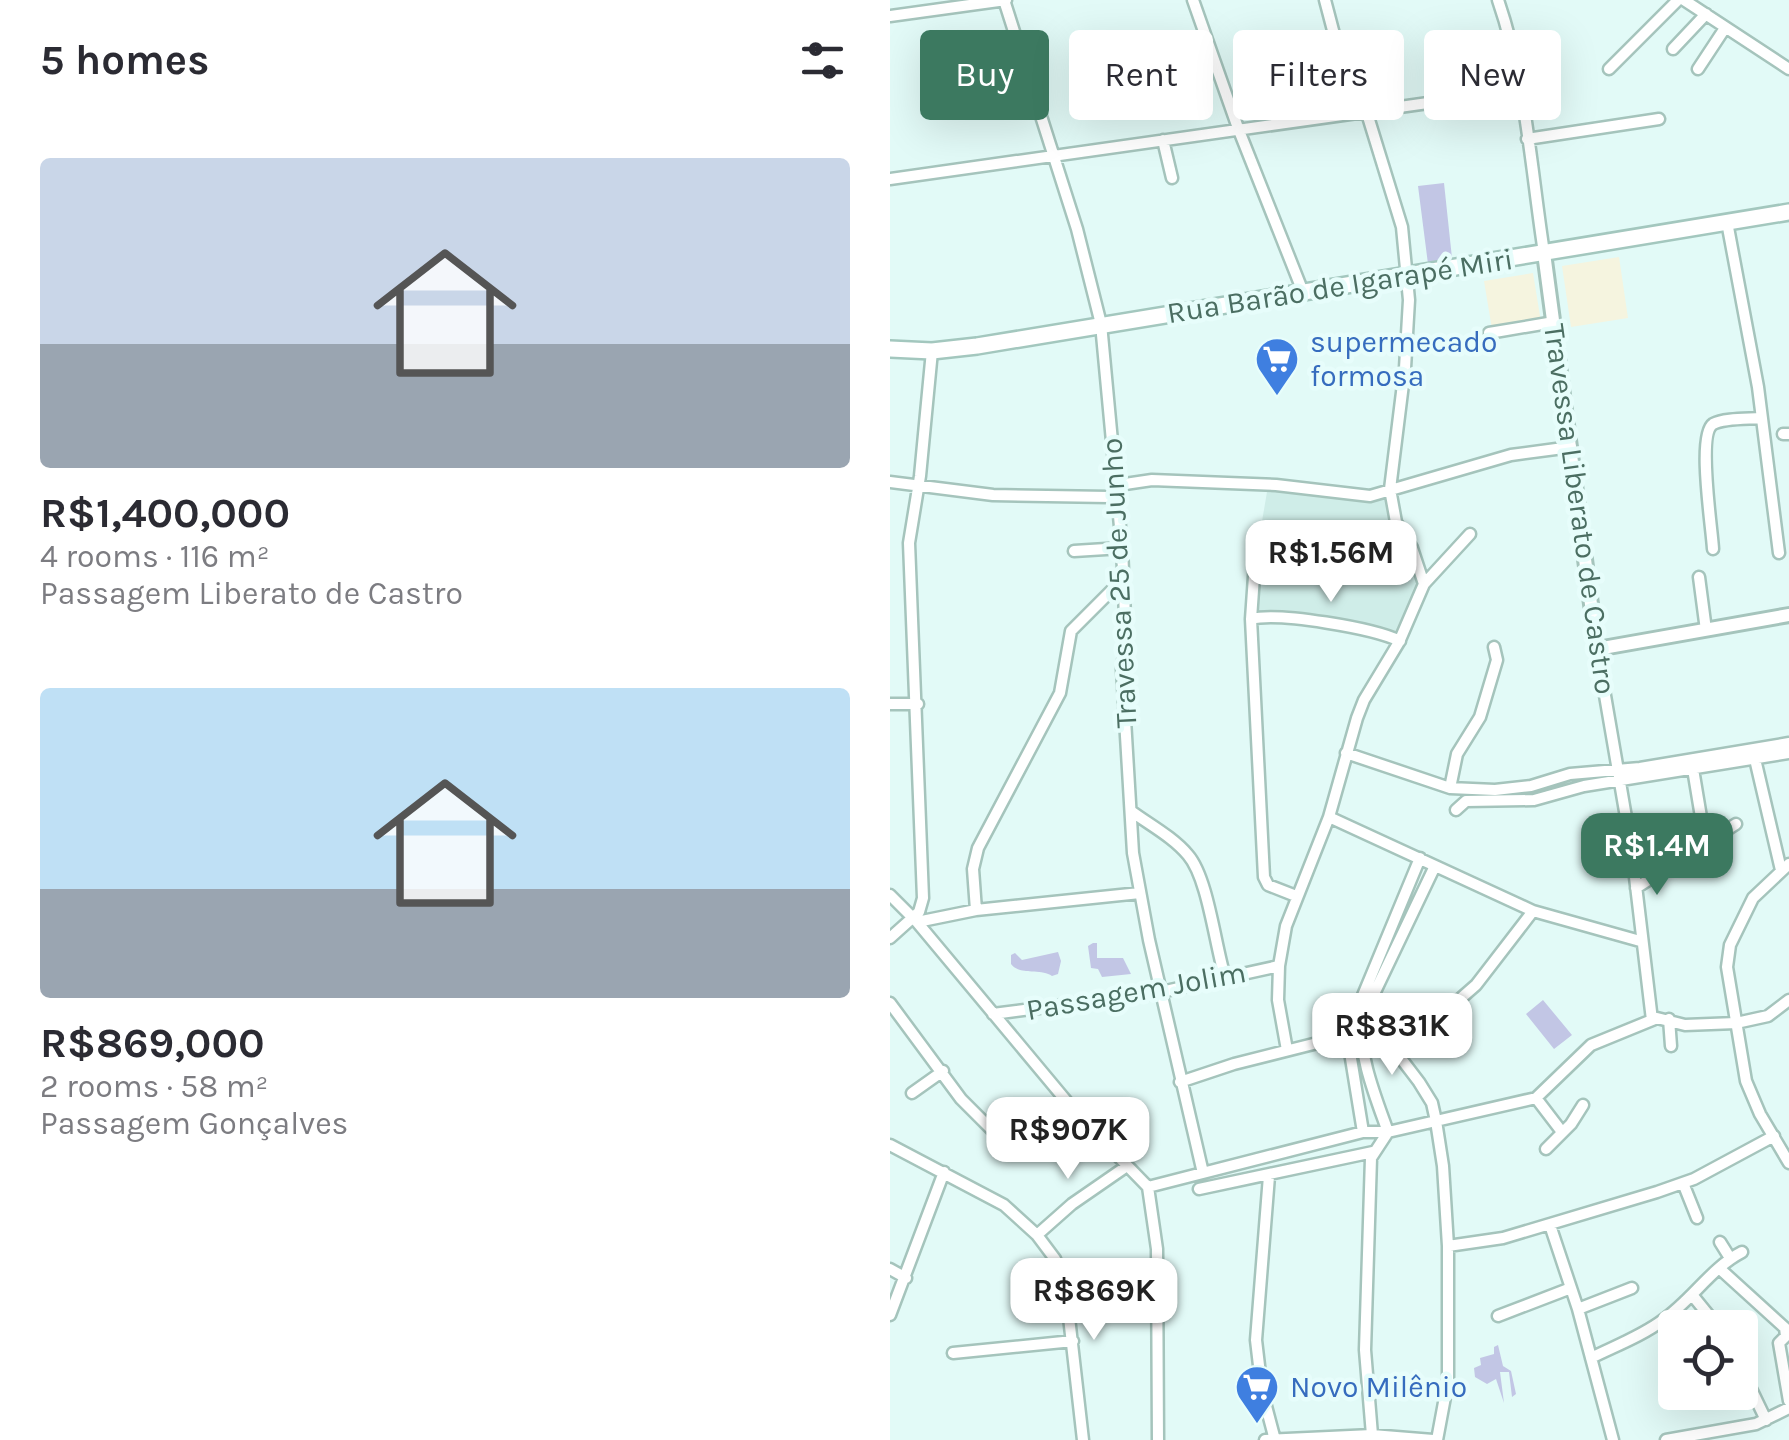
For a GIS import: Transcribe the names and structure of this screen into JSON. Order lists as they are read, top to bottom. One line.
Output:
{"streets":{"main road":["Rua Barão de Igarapé Miri"],"street":["Travessa Liberato de Castro","Travessa 25 de Junho","Passagem Jolim"]},"crossings":[["Rua Barão de Igarapé Miri","Travessa Liberato de Castro"],["Rua Barão de Igarapé Miri","Travessa 25 de Junho"],["Travessa 25 de Junho","Passagem Jolim"]],"places":{"supermarket":["supermecado formosa","Novo Milênio"]},"page":{"heading":"5 homes","chip":["Buy","Rent","Filters","New"],"list":[{"name":"R$1,400,000","note":"4 rooms · 116 m² · Passagem Liberato de Castro"},{"name":"R$869,000","note":"2 rooms · 58 m² · Passagem Gonçalves"}],"price":["R$1.56M","R$1.4M","R$831K","R$907K","R$869K"]}}
